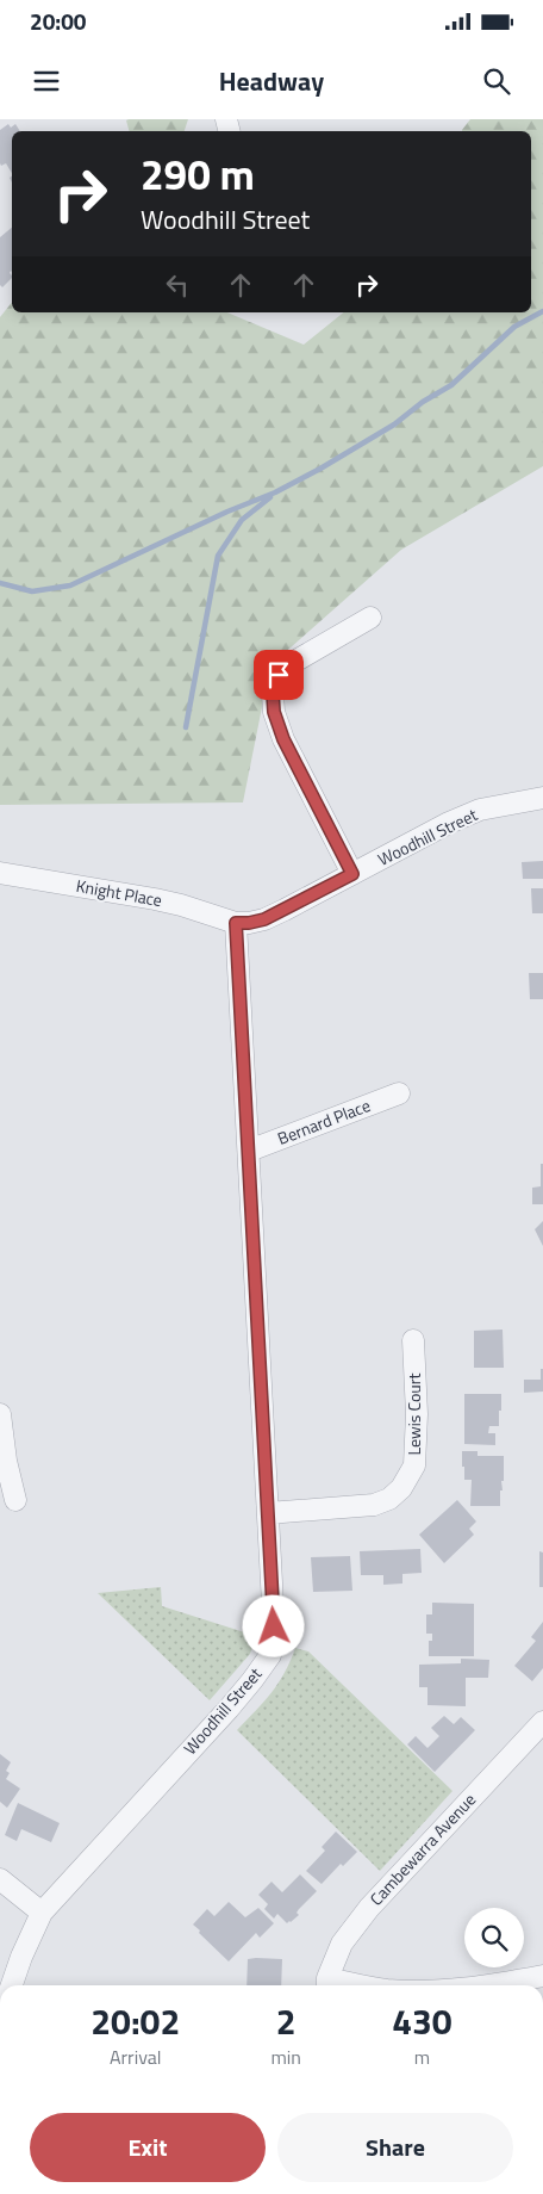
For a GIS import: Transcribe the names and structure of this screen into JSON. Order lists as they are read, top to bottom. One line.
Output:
{"streets":{"street":["Woodhill Street","Knight Place","Bernard Place","Lewis Court","Cambewarra Avenue"]},"crossings":[["Woodhill Street","Knight Place"],["Woodhill Street","Bernard Place"],["Woodhill Street","Lewis Court"]],"page":{"status":"20:00","header":"Headway","turn":["290 m","Woodhill Street"],"eta":["20:02","Arrival","2","min","430","m"],"buttons":["Exit","Share"]}}
